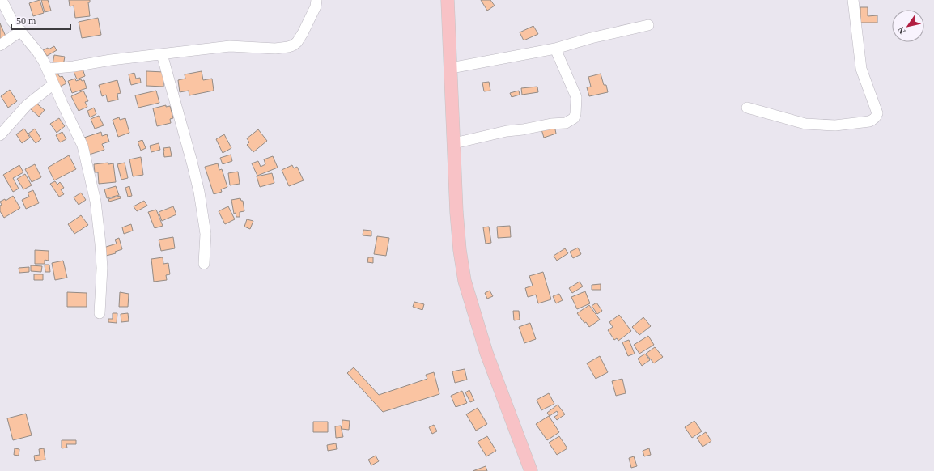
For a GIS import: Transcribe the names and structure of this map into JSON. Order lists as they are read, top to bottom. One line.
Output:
{"scale_bar":"50 m","north":"bottom left"}
